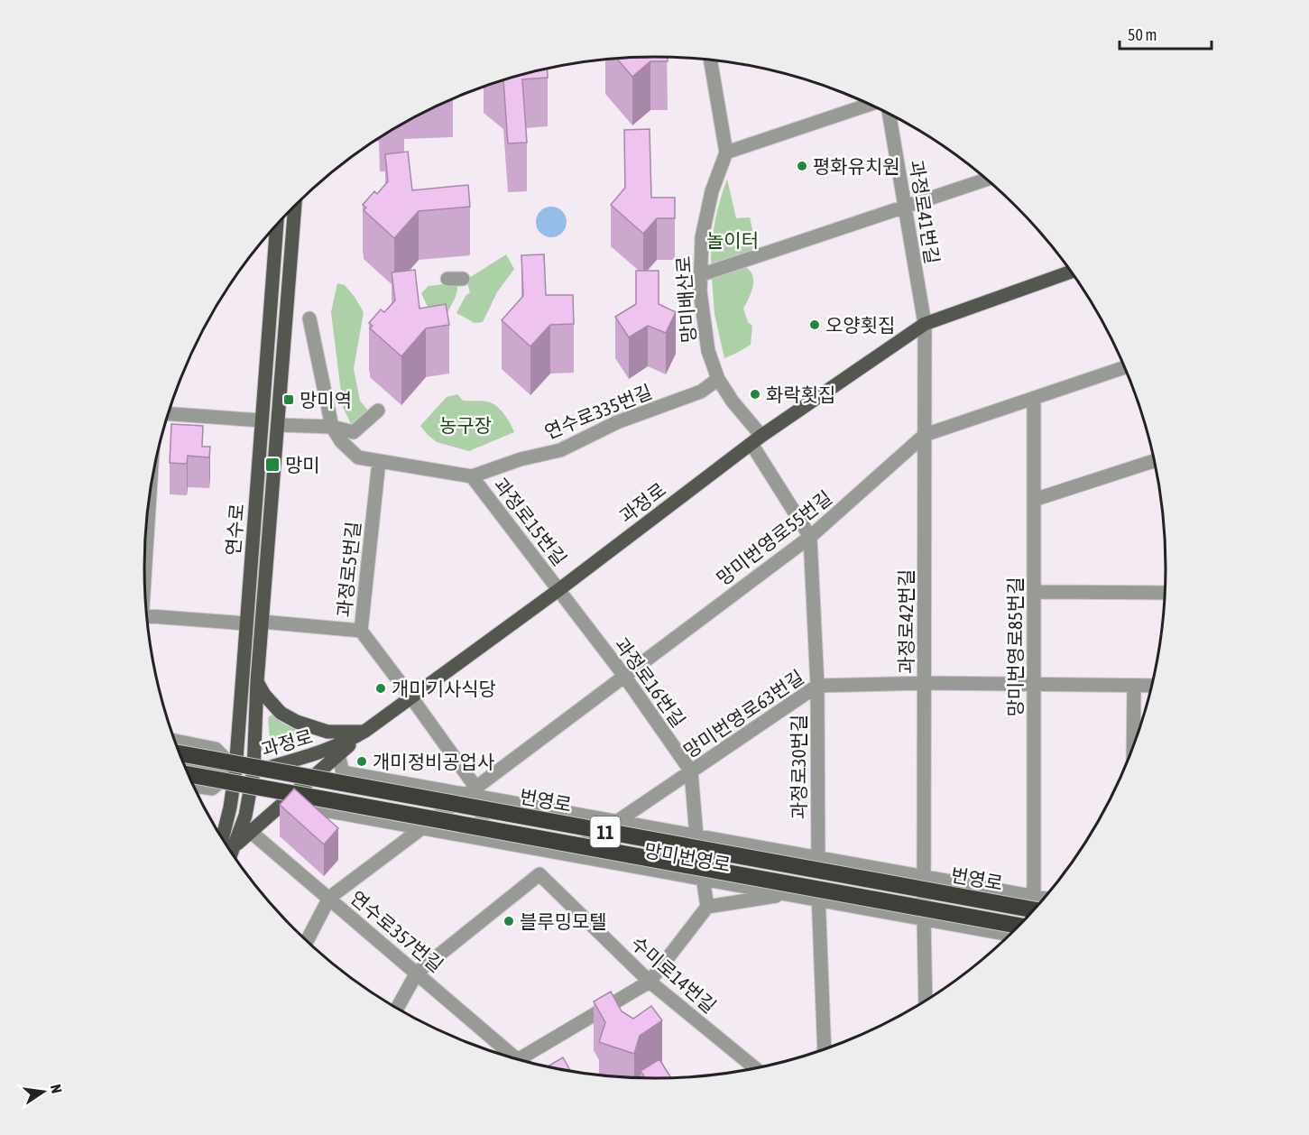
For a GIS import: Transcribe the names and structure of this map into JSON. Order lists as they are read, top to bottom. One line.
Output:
{"streets":{"highway":["번영로","11"],"main road":["과정로","연수로"],"street":["과정로41번길","망미배산로","연수로335번길","과정로15번길","망미번영로55번길","과정로5번길","과정로42번길","망미번영로85번길","과정로16번길","망미번영로63번길","과정로30번길","망미번영로","연수로357번길","수미로14번길"]},"crossings":[["과정로41번길","과정로"],["과정로41번길","과정로42번길"],["망미배산로","연수로335번길"],["망미배산로","과정로"],["망미배산로","과정로30번길"],["연수로335번길","과정로15번길"],["연수로335번길","과정로5번길"],["과정로","과정로15번길"],["과정로","연수로"],["과정로","과정로5번길"],["과정로","과정로42번길"],["과정로","과정로16번길"],["과정로","과정로30번길"],["과정로15번길","과정로16번길"],["망미번영로55번길","과정로5번길"],["망미번영로55번길","과정로42번길"],["망미번영로55번길","망미번영로85번길"],["망미번영로55번길","과정로16번길"],["망미번영로55번길","과정로30번길"],["망미번영로55번길","망미번영로"],["망미번영로55번길","연수로357번길"],["과정로5번길","망미번영로"],["과정로42번길","망미번영로63번길"],["과정로42번길","망미번영로"],["망미번영로85번길","망미번영로63번길"],["망미번영로85번길","망미번영로"],["과정로16번길","망미번영로63번길"],["망미번영로63번길","과정로30번길"],["망미번영로63번길","망미번영로"],["과정로30번길","망미번영로"]],"parks":["놀이터","농구장"],"places":{"other":["평화유치원","오양횟집","화락횟집","개미기사식당","개미정비공업사","블루밍모텔"],"transit":["망미역","망미"]},"scale_bar":"50 m","north":"right"}
